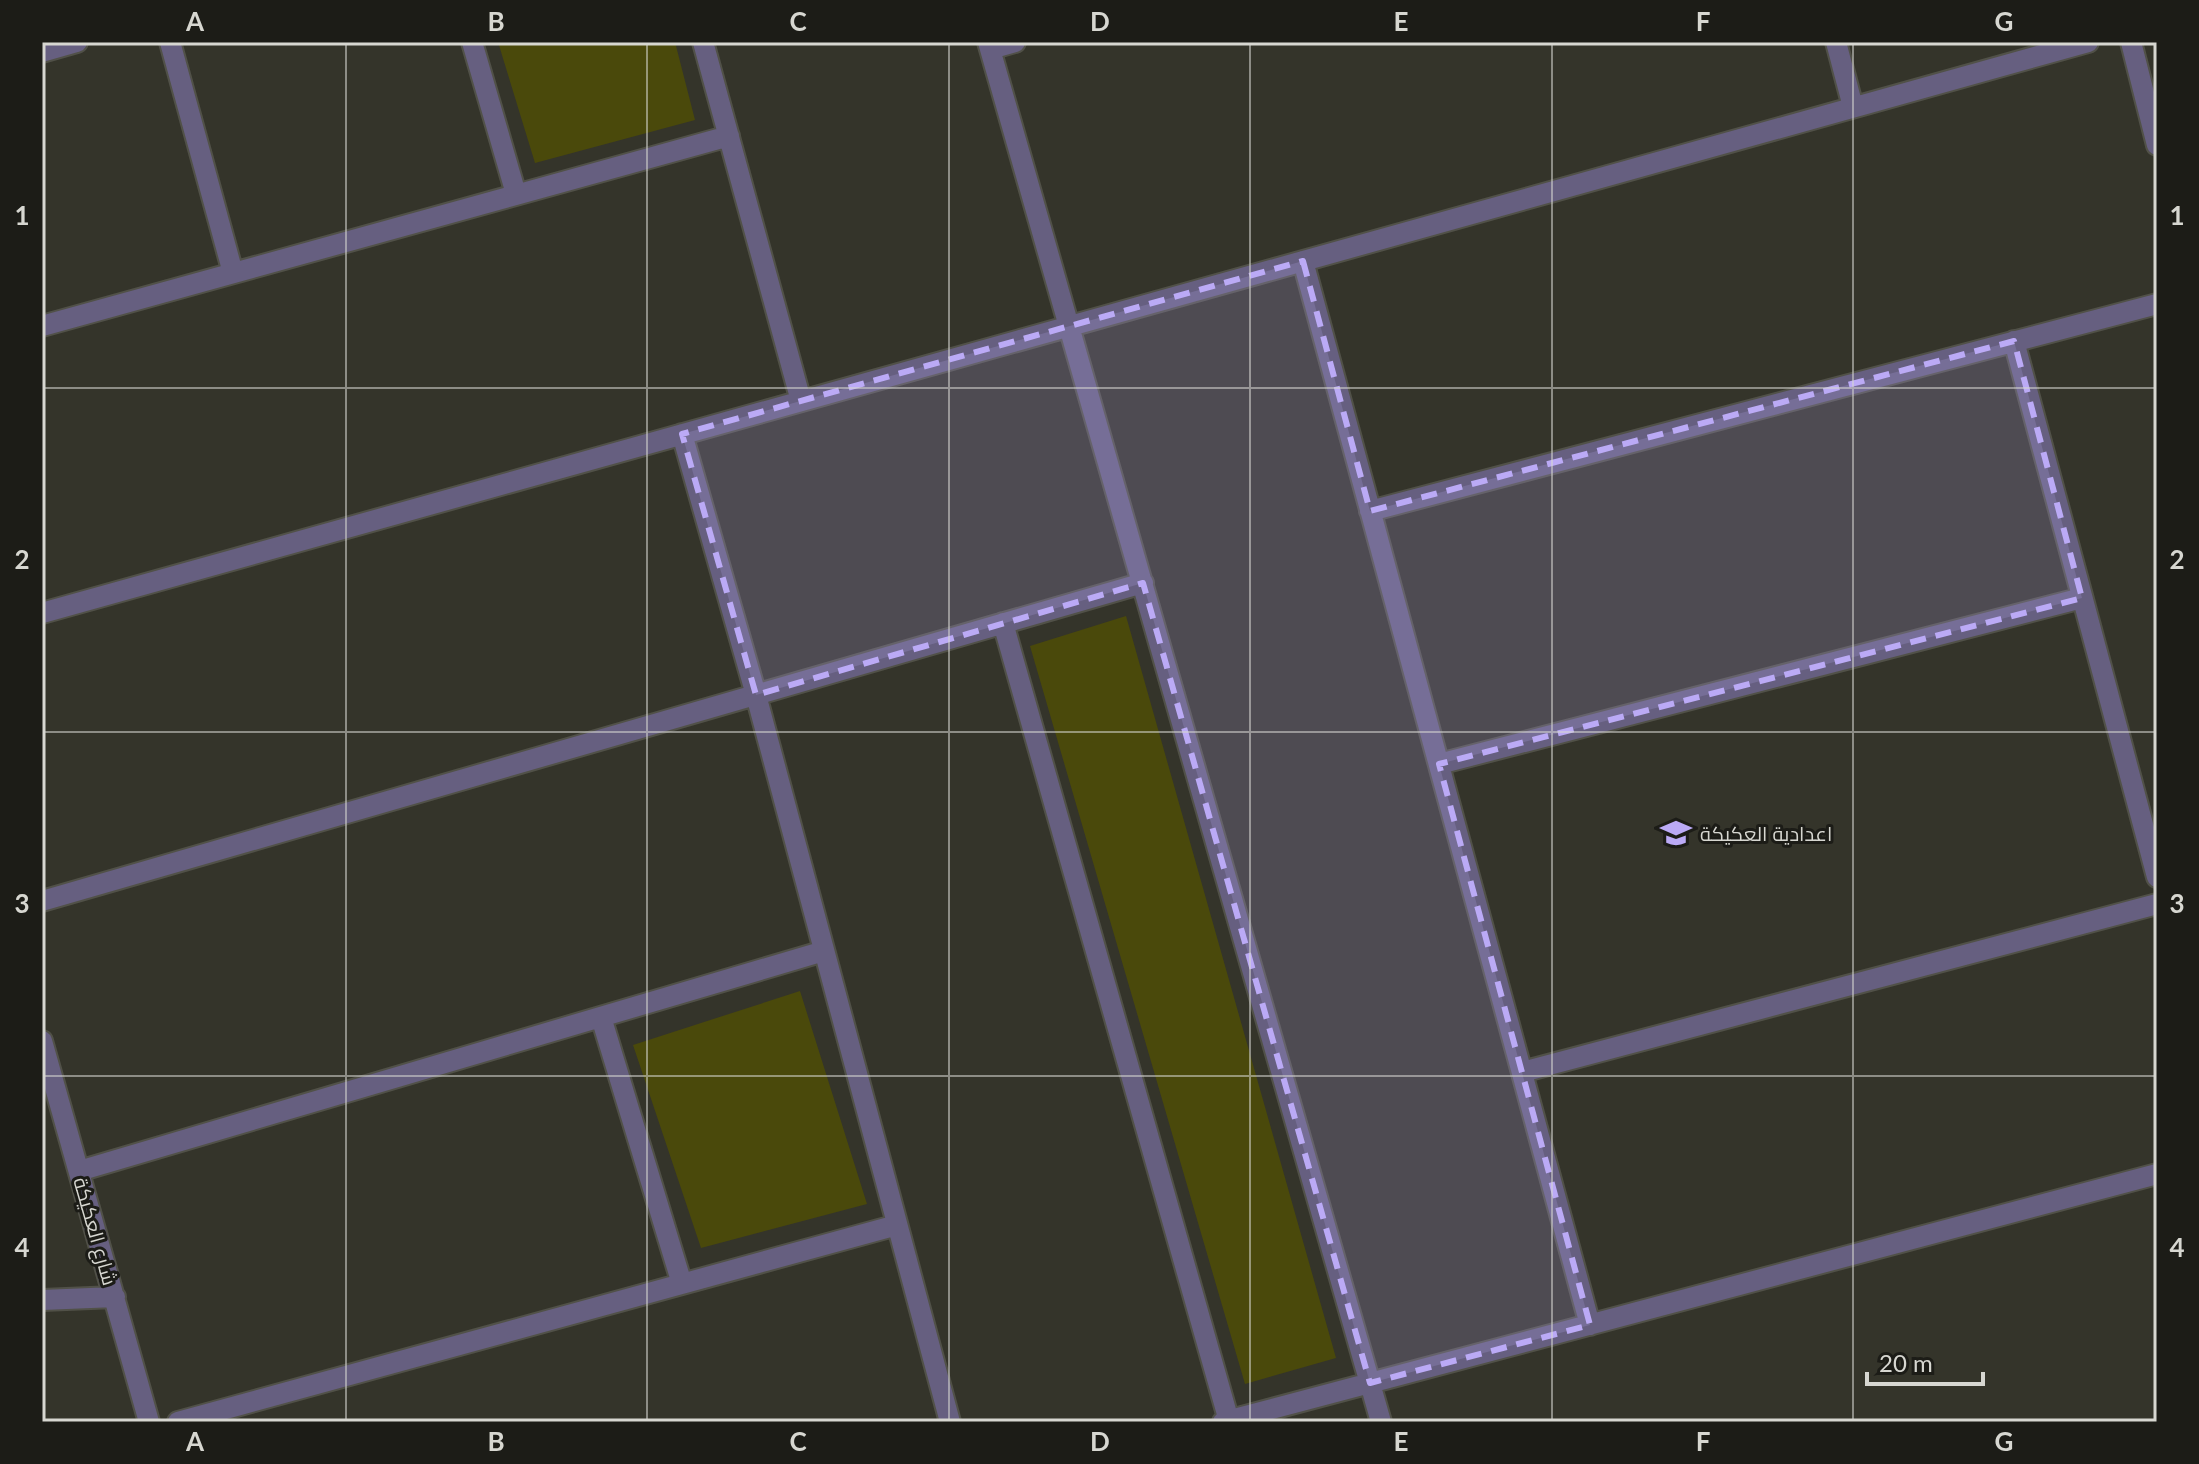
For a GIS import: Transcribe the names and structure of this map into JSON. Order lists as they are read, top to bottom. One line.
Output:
{"streets":{"street":["شارع العكيكة"]},"places":{"school or university":["اعدادية العكيكة"]},"scale_bar":"20 m","grid":{"columns":["A","B","C","D","E","F","G"],"rows":["1","2","3","4"]}}
